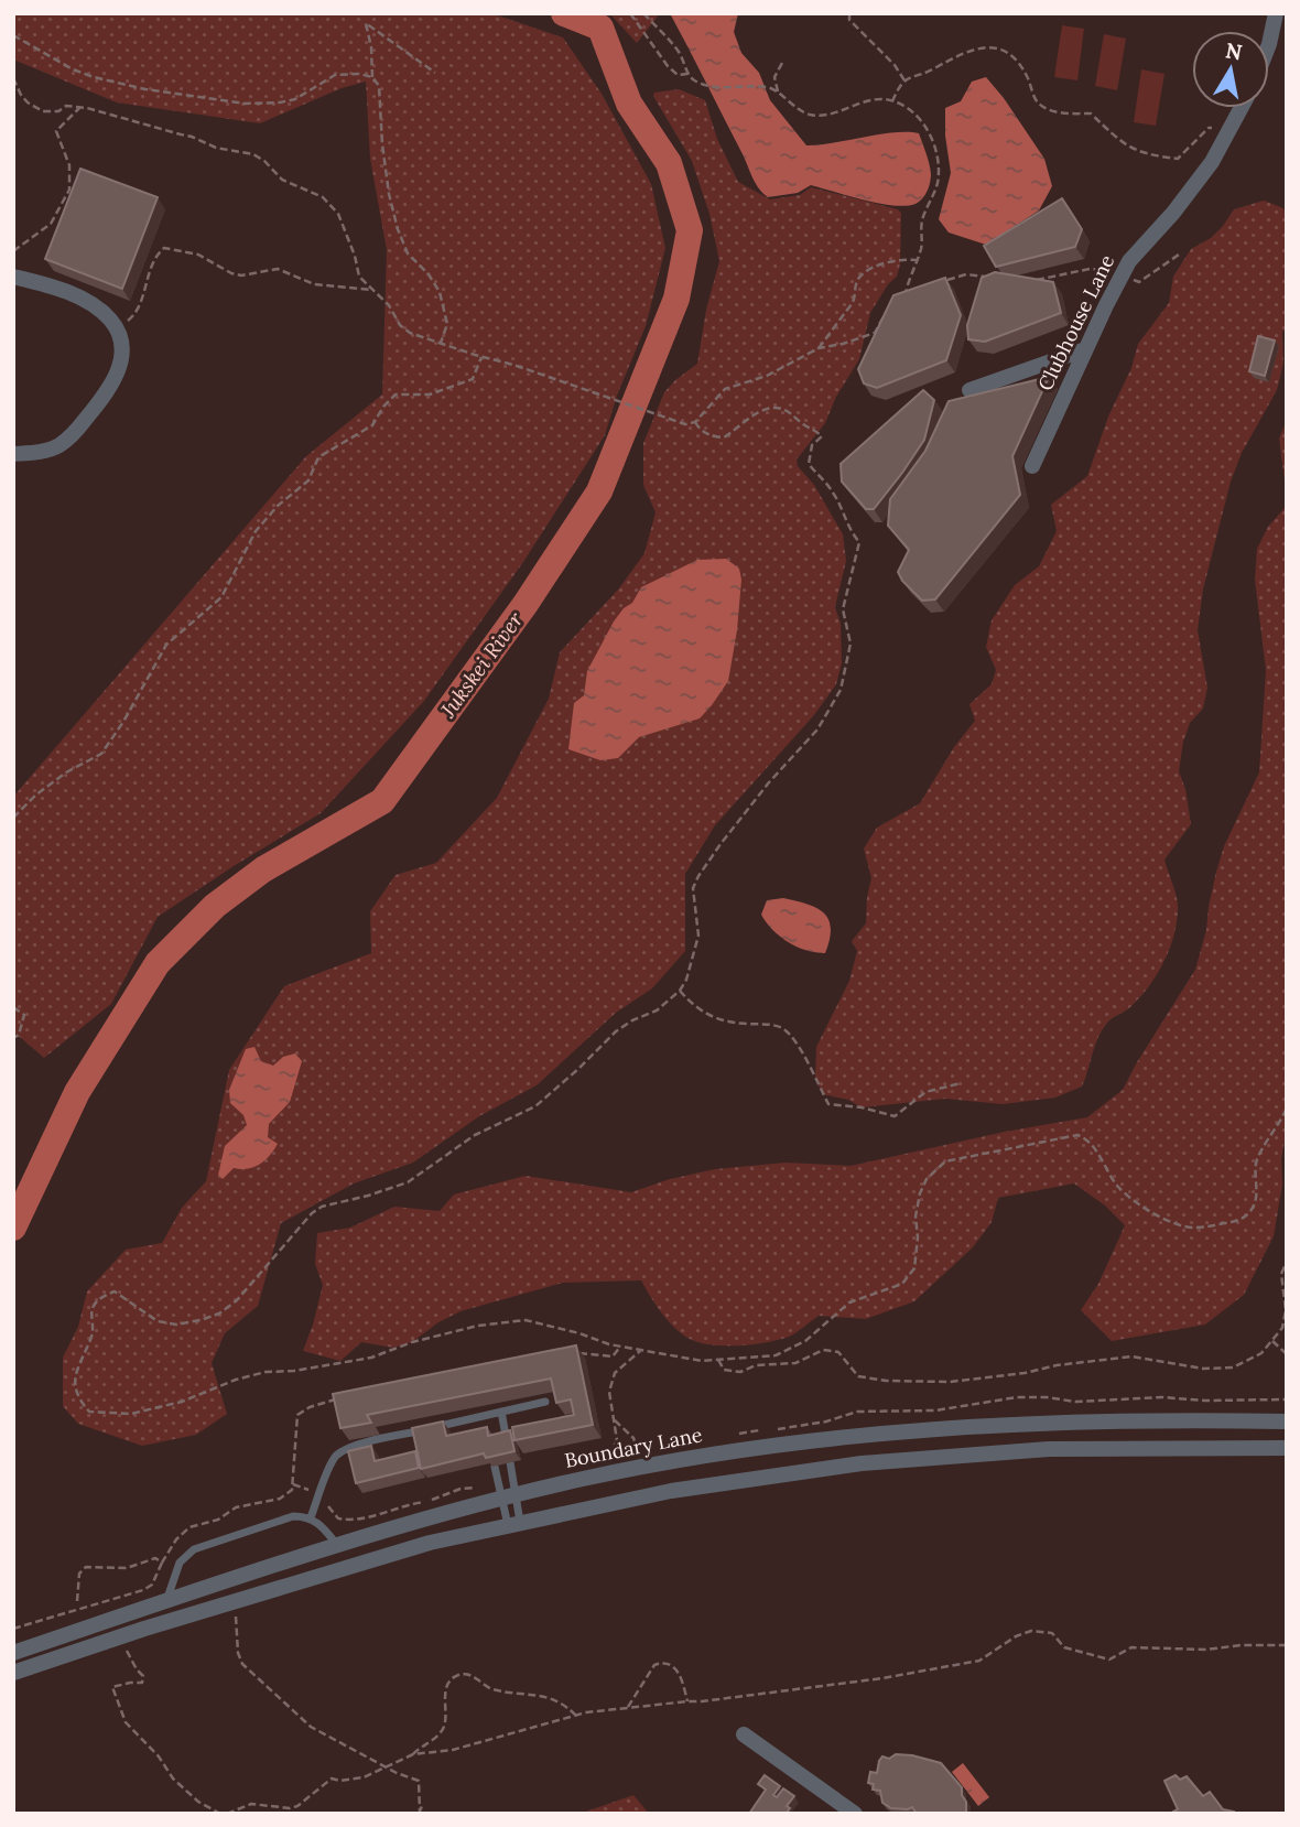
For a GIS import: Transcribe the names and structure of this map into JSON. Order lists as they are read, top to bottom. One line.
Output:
{"streets":{"street":["Clubhouse Lane","Boundary Lane"]},"water":["Jukskei River"],"north":"top"}
